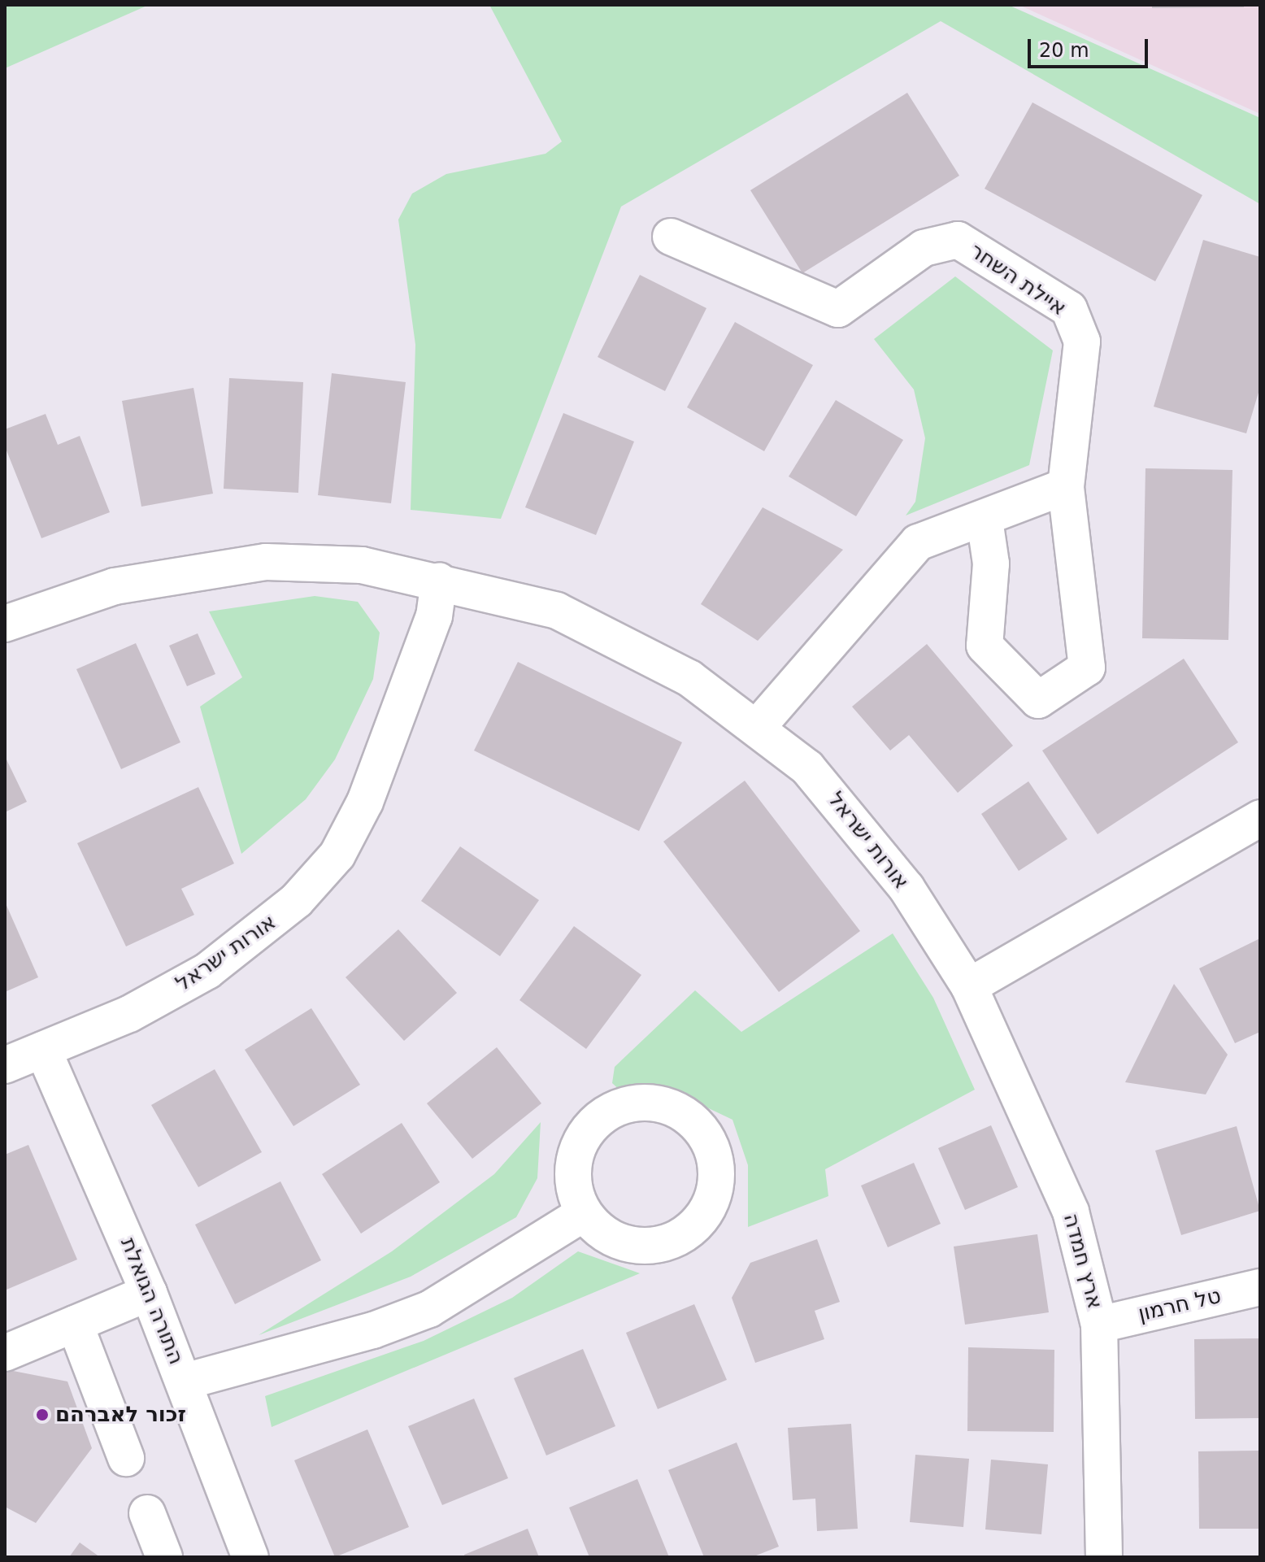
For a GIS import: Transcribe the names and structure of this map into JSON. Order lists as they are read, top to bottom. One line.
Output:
{"streets":{"street":["איילת השחר","אורות ישראל","ארץ חמדה","התורה הגואלת","טל חרמון"]},"crossings":[["אורות ישראל","ארץ חמדה"],["אורות ישראל","התורה הגואלת"],["ארץ חמדה","טל חרמון"]],"places":["זכור לאברהם"],"scale_bar":"20 m"}
